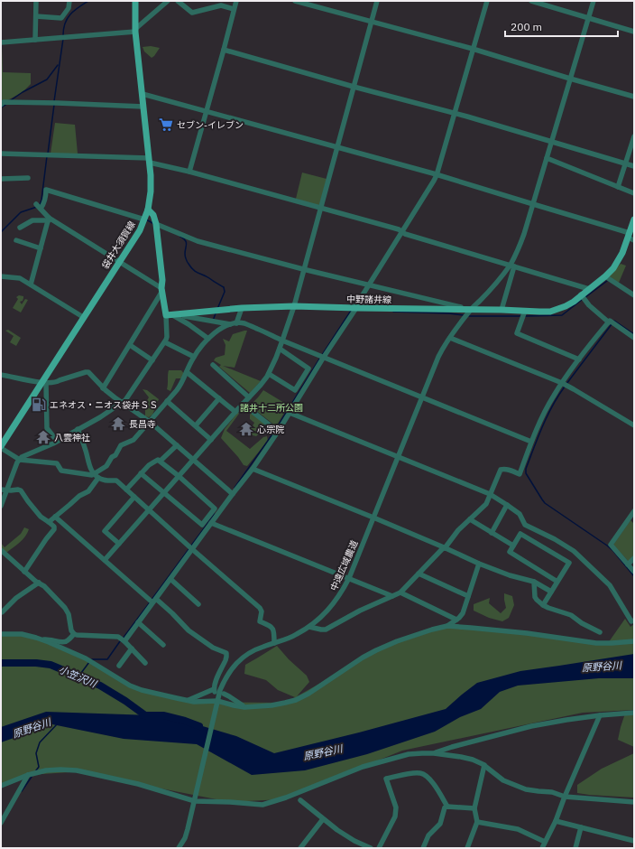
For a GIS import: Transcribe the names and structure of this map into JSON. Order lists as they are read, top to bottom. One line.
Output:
{"streets":{"main road":["袋井大須賀線","中野諸井線"],"street":["中遠広域農道"]},"crossings":[["中野諸井線","中遠広域農道"]],"water":["原野谷川","小笠沢川"],"parks":["諸井十二所公園"],"places":{"supermarket":["セブン-イレブン"],"fuel station":["エネオス・ニオス袋井ＳＳ"],"temple":["長昌寺","心宗院","八雲神社"]},"scale_bar":"200 m"}
